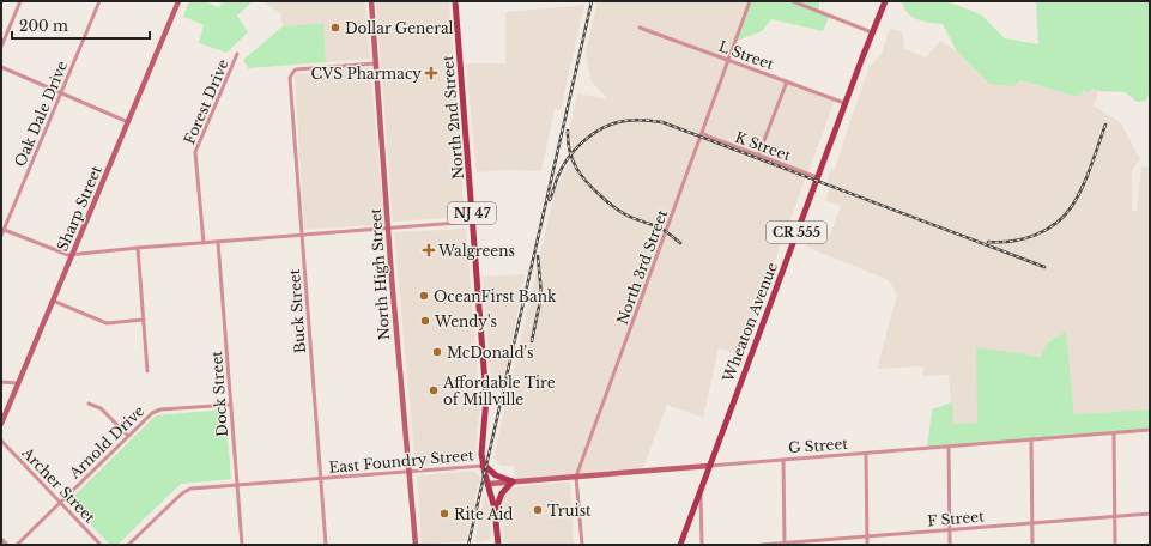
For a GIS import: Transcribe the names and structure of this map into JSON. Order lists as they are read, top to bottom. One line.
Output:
{"streets":{"main road":["North 2nd Street","NJ 47","CR 555","Wheaton Avenue"],"street":["L Street","Forest Drive","Oak Dale Drive","K Street","Sharp Street","North 3rd Street","North High Street","Buck Street","Dock Street","Arnold Drive","G Street","East Foundry Street","Archer Street","F Street"]},"crossings":[["L Street","North 3rd Street"],["L Street","Wheaton Avenue"],["North 2nd Street","G Street"],["North 2nd Street","East Foundry Street"],["K Street","North 3rd Street"],["K Street","Wheaton Avenue"],["North 3rd Street","G Street"],["North High Street","Buck Street"],["North High Street","East Foundry Street"],["Buck Street","East Foundry Street"],["Wheaton Avenue","G Street"],["Dock Street","Arnold Drive"],["Dock Street","East Foundry Street"],["Arnold Drive","Archer Street"]],"places":{"other":["Dollar General","OceanFirst Bank","Wendy's","McDonald's","Affordable Tire of Millville","Truist","Rite Aid"],"health":["CVS Pharmacy","Walgreens"]},"scale_bar":"200 m"}
